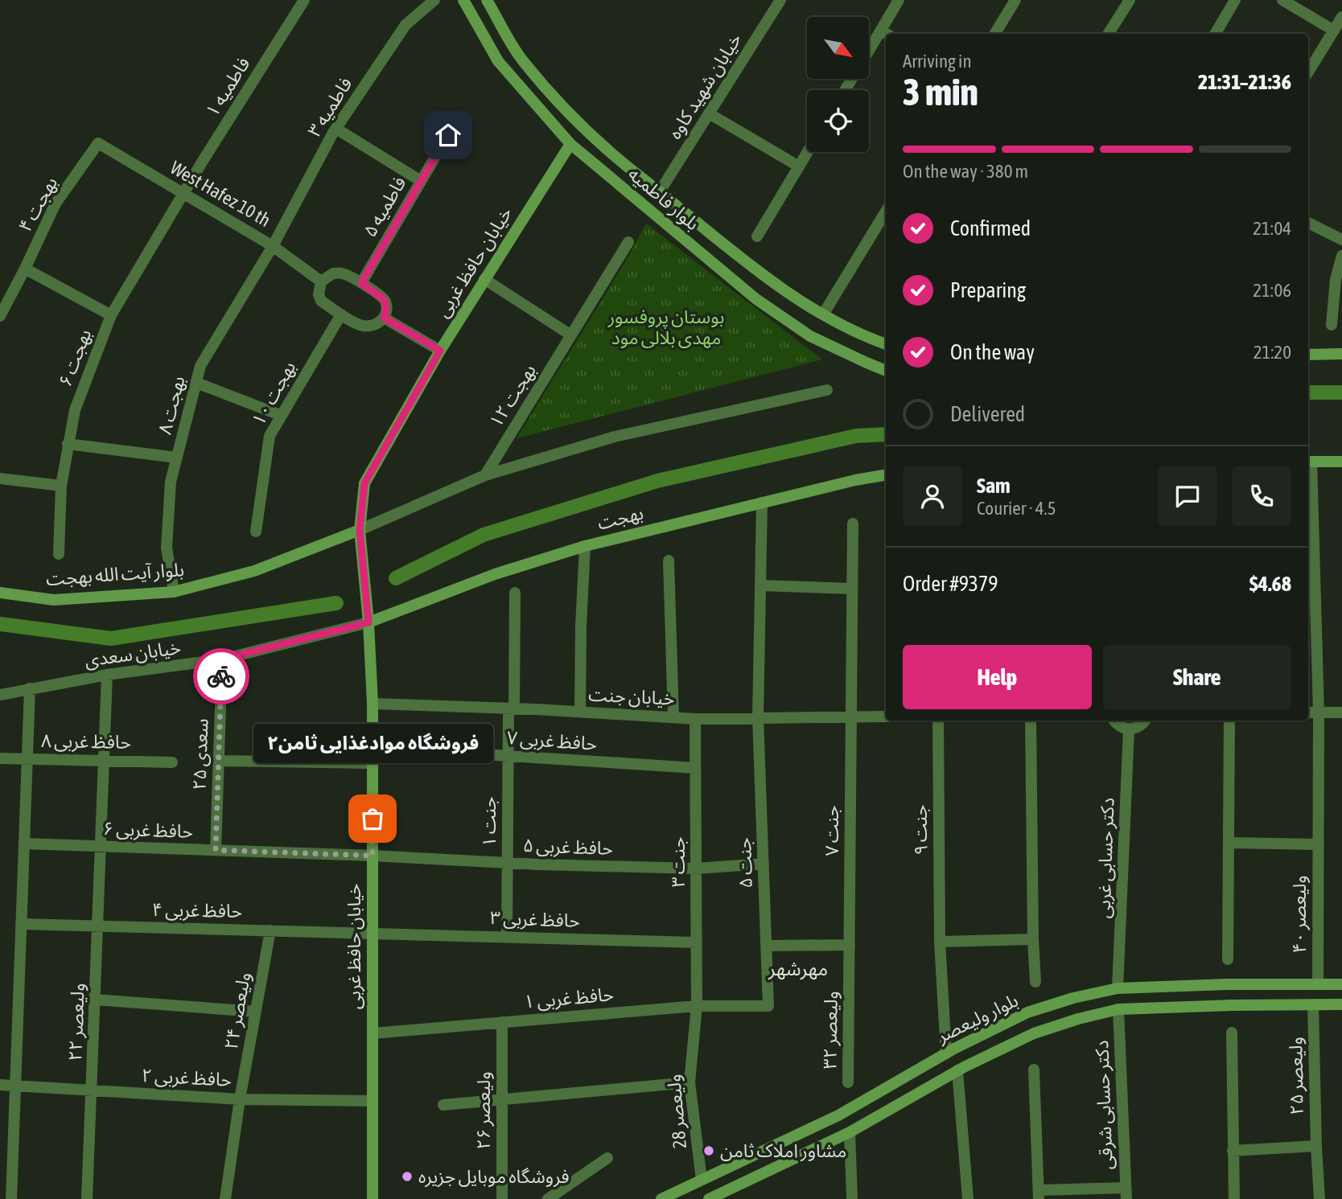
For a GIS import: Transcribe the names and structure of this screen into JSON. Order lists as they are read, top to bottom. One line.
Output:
{"streets":{"main road":["بلوار فاطمیه","خیابان حافظ غربی","بهجت","بلوار آیت الله بهجت","بلوار ولیعصر"],"street":["خیابان شهید کاوه","فاطمیه ۱","فاطمیه ۳","West Hafez 10 th","بهجت ۴","فاطمیه ۵","بهجت ۶","بهجت ۱۰","بهجت ۱۲","بهجت ۸","خیابان سعدی","خیابان جنت","حافظ غربی ۷","حافظ غربی ۸","سعدی ۲۵","جنت ۱","حافظ غربی ۶","جنت ۹","جنت ۷","حافظ غربی ۵","دکتر حسابی غربی","جنت ۳","جنت ۵","حافظ غربی ۴","ولیعصر ۴۰","حافظ غربی ۳","حافظ غربی ۱","ولیعصر ۲۴","ولیعصر ۲۲","ولیعصر ۳۲","ولیعصر ۲۵","حافظ غربی ۲","دکتر حسابی شرقی","ولیعصر ۲۶","ولیعصر 28"]},"crossings":[["خیابان شهید کاوه","بلوار فاطمیه"],["فاطمیه ۱","West Hafez 10 th"],["فاطمیه ۱","بهجت ۶"],["فاطمیه ۳","West Hafez 10 th"],["فاطمیه ۳","بهجت ۸"],["West Hafez 10 th","بهجت ۴"],["West Hafez 10 th","بهجت ۶"],["West Hafez 10 th","بهجت ۸"],["بلوار فاطمیه","خیابان حافظ غربی"],["خیابان حافظ غربی","بهجت"],["خیابان حافظ غربی","بلوار آیت الله بهجت"],["خیابان حافظ غربی","خیابان سعدی"],["خیابان حافظ غربی","خیابان جنت"],["خیابان حافظ غربی","حافظ غربی ۷"],["خیابان حافظ غربی","حافظ غربی ۶"],["خیابان حافظ غربی","حافظ غربی ۵"],["خیابان حافظ غربی","حافظ غربی ۴"],["خیابان حافظ غربی","حافظ غربی ۳"],["خیابان حافظ غربی","حافظ غربی ۱"],["خیابان حافظ غربی","حافظ غربی ۲"],["بهجت ۸","بلوار آیت الله بهجت"],["بهجت","خیابان سعدی"],["بهجت","جنت ۵"],["خیابان سعدی","سعدی ۲۵"],["خیابان سعدی","ولیعصر ۲۲"],["خیابان جنت","جنت ۱"],["خیابان جنت","جنت ۷"],["خیابان جنت","جنت ۳"],["خیابان جنت","جنت ۵"],["حافظ غربی ۷","جنت ۱"],["حافظ غربی ۷","جنت ۳"],["حافظ غربی ۸","ولیعصر ۲۲"],["سعدی ۲۵","حافظ غربی ۶"],["جنت ۱","حافظ غربی ۵"],["جنت ۱","حافظ غربی ۳"],["حافظ غربی ۶","حافظ غربی ۵"],["حافظ غربی ۶","ولیعصر ۲۲"],["جنت ۹","بلوار ولیعصر"],["جنت ۷","ولیعصر ۳۲"],["حافظ غربی ۵","جنت ۳"],["حافظ غربی ۵","جنت ۵"],["دکتر حسابی غربی","بلوار ولیعصر"],["جنت ۳","حافظ غربی ۳"],["جنت ۳","حافظ غربی ۱"],["جنت ۳","ولیعصر 28"],["جنت ۵","حافظ غربی ۱"],["حافظ غربی ۴","حافظ غربی ۳"],["حافظ غربی ۴","ولیعصر ۲۴"],["حافظ غربی ۴","ولیعصر ۲۲"],["ولیعصر ۴۰","بلوار ولیعصر"],["حافظ غربی ۱","ولیعصر ۲۶"],["حافظ غربی ۱","ولیعصر 28"],["ولیعصر ۲۴","حافظ غربی ۲"],["بلوار ولیعصر","ولیعصر ۲۵"],["بلوار ولیعصر","دکتر حسابی شرقی"],["بلوار ولیعصر","ولیعصر 28"],["ولیعصر ۲۲","حافظ غربی ۲"]],"districts":["مهرشهر"],"parks":["بوستان پروفسور مهدی بلالی مود"],"places":["فروشگاه موادغذایی ثامن۲","مشاور املاک ثامن","فروشگاه موبایل جزیره"],"north":"bottom right","page":{"heading":["3 min","Arriving in","21:31–21:36"],"panel":["Sam","Courier · 4.5","Order #9379","$4.68"],"bar":"On the way · 380 m","list":[["Confirmed","21:04"],["Preparing","21:06"],["On the way","21:20"],"Delivered"],"buttons":["Help","Share"],"bubble":"فروشگاه موادغذایی ثامن۲"}}
